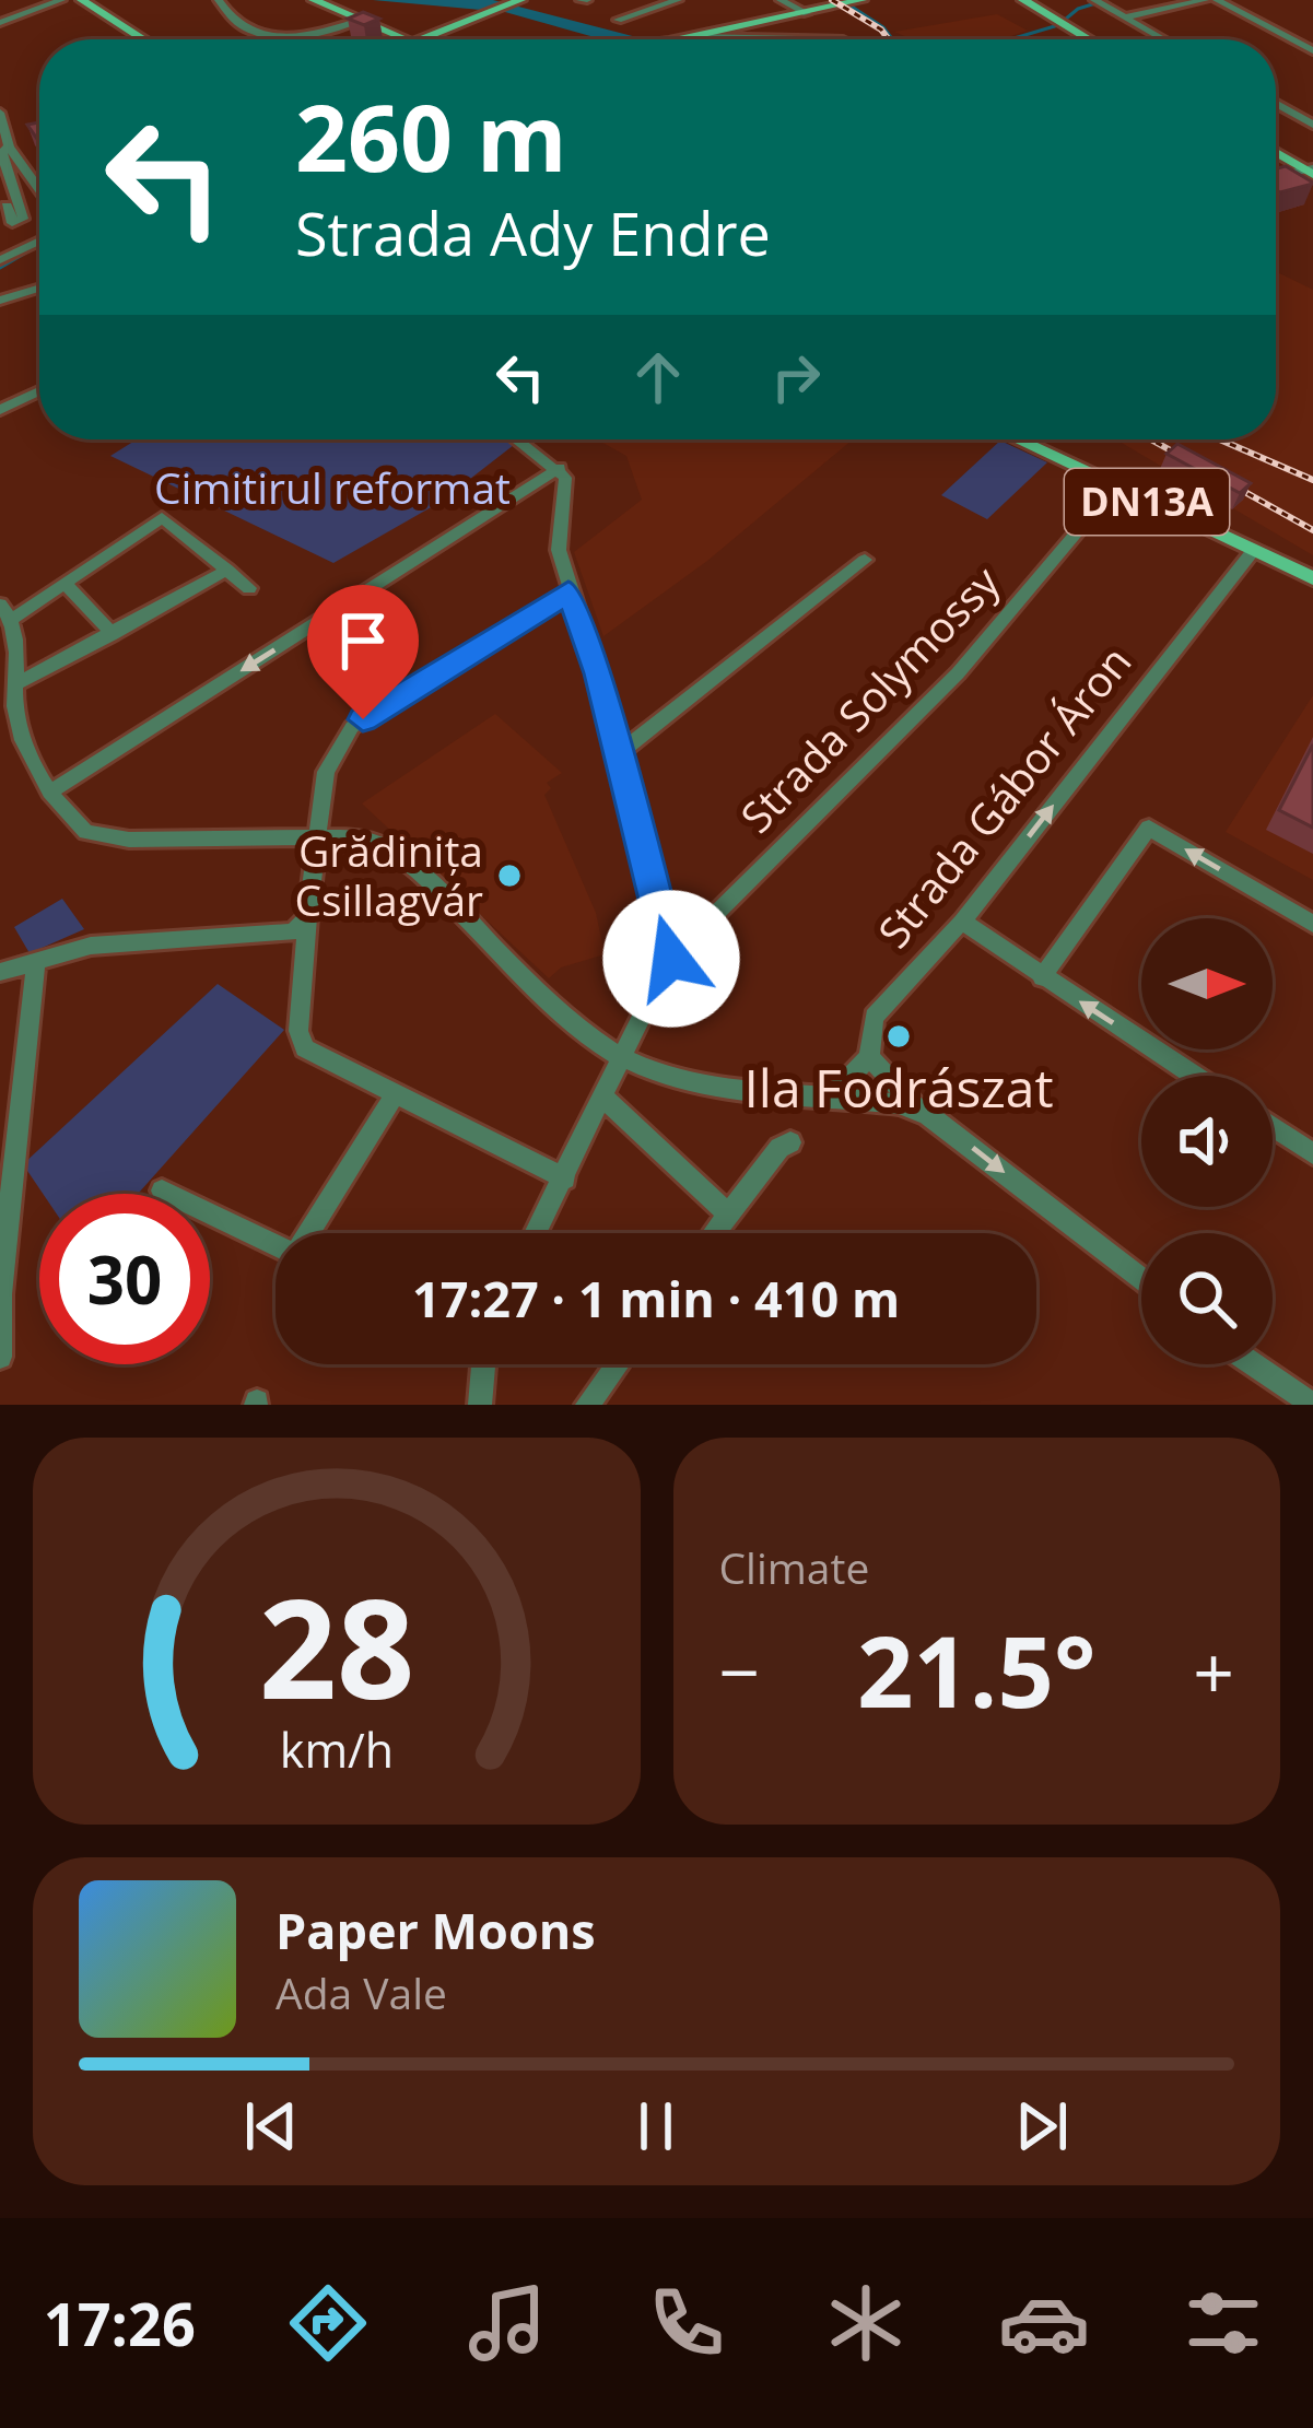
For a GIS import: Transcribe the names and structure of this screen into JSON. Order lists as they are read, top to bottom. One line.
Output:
{"streets":{"main road":["DN13A"],"street":["Strada Solymossy","Strada Gábor Áron"]},"crossings":[["DN13A","Strada Solymossy"],["DN13A","Strada Gábor Áron"]],"one_way":["Strada Gábor Áron"],"parks":["Cimitirul reformat"],"places":["Grădinița Csillagvár","Ila Fodrászat"],"north":"right","page":{"turn":["260 m","Strada Ady Endre"],"limit":"30","trip":"17:27 · 1 min · 410 m","tile":"Climate","heat":["−","21.5°","+"],"song":["Paper Moons","Ada Vale"],"tabs":"17:26","gauge":["28","km/h"]}}
